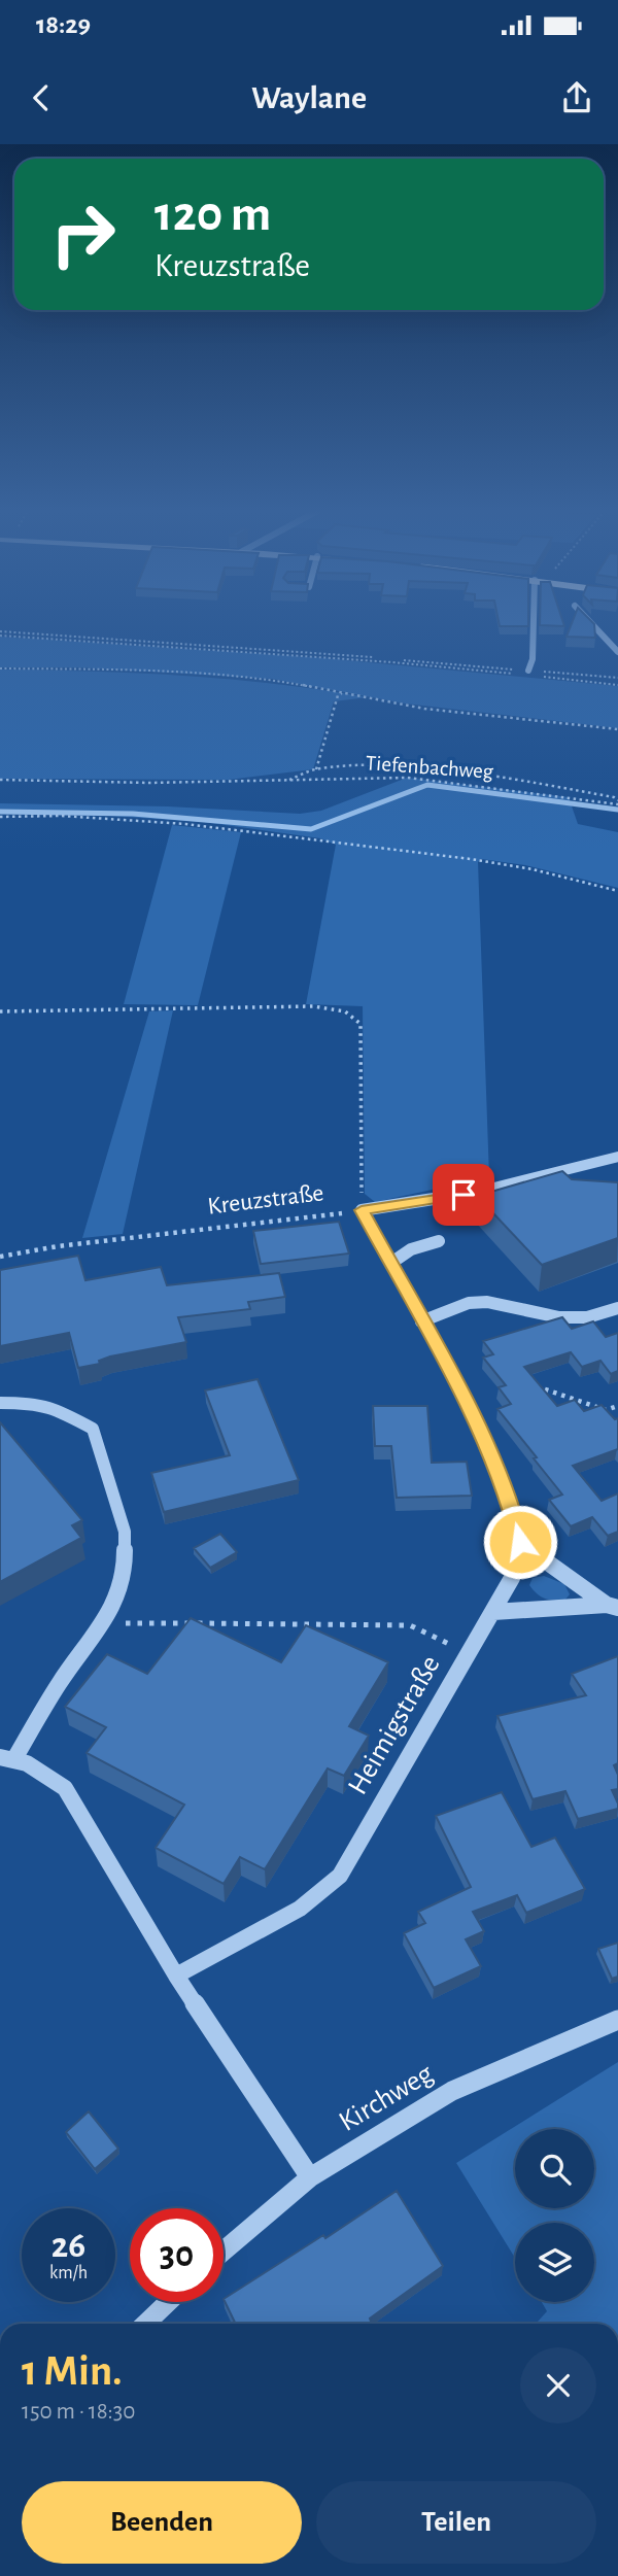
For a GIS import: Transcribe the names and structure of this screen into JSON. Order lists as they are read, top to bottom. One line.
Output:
{"streets":{"street":["Kreuzstraße","Heimigstraße","Kirchweg"],"path":["Tiefenbachweg"]},"crossings":[["Kreuzstraße","Heimigstraße"]],"page":{"status":"18:29","header":"Waylane","turn":["120 m","Kreuzstraße"],"speed":"26 km/h","limit":"30","heading":["1 Min.","150 m · 18:30"],"buttons":["Beenden","Teilen"]}}
